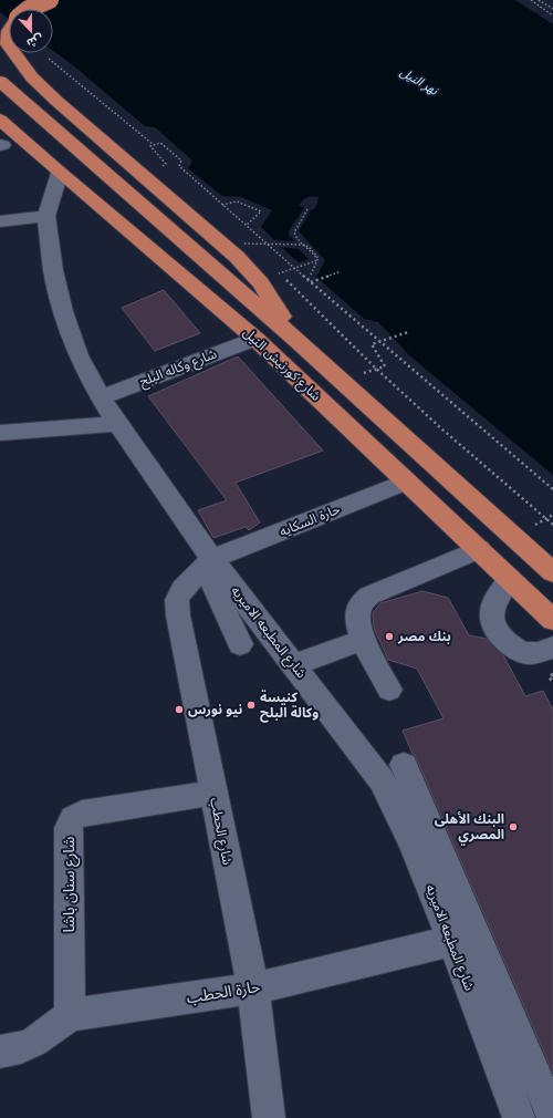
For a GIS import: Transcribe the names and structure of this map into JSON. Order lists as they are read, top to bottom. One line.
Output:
{"streets":{"highway":["شارع كورنيش النيل"],"street":["شارع وكاله البلح","حارة السكايه","شارع المطبعه الاميريه","شارع الحطب","شارع سنان باشا","حارة الحطب"]},"crossings":[["شارع كورنيش النيل","شارع وكاله البلح"],["شارع كورنيش النيل","حارة السكايه"],["شارع كورنيش النيل","شارع المطبعه الاميريه"],["شارع وكاله البلح","شارع المطبعه الاميريه"],["حارة السكايه","شارع المطبعه الاميريه"],["حارة السكايه","شارع الحطب"],["شارع المطبعه الاميريه","شارع الحطب"],["شارع المطبعه الاميريه","حارة الحطب"],["شارع الحطب","شارع سنان باشا"],["شارع الحطب","حارة الحطب"],["شارع سنان باشا","حارة الحطب"]],"water":["نهر النيل"],"places":["بنك مصر","كنيسة وكالة البلح","نيو نورس","البنك الأهلى المصري"],"north":"bottom"}
